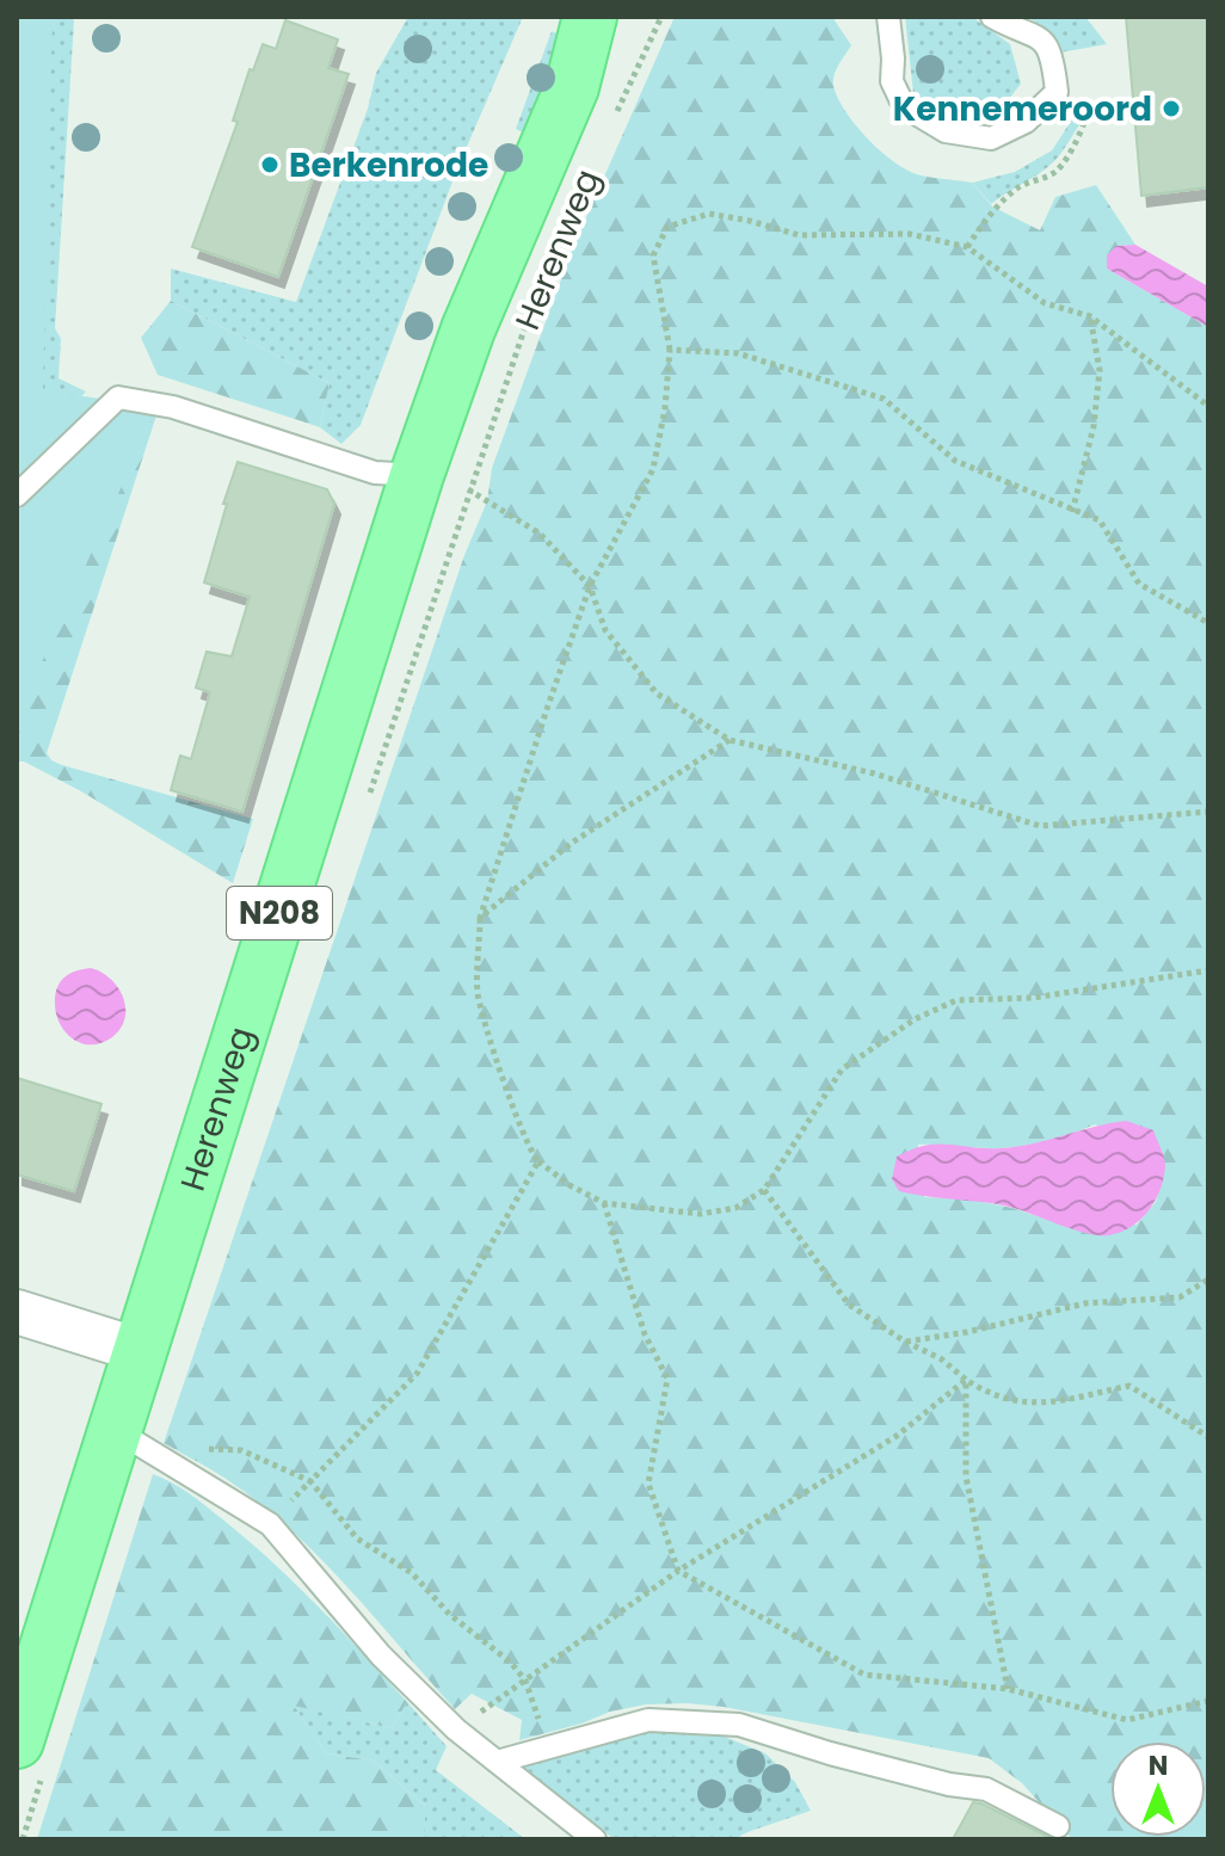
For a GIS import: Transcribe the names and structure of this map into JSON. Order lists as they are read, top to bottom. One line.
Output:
{"streets":{"main road":["Herenweg","N208"]},"places":["Kennemeroord","Berkenrode"],"north":"top"}
